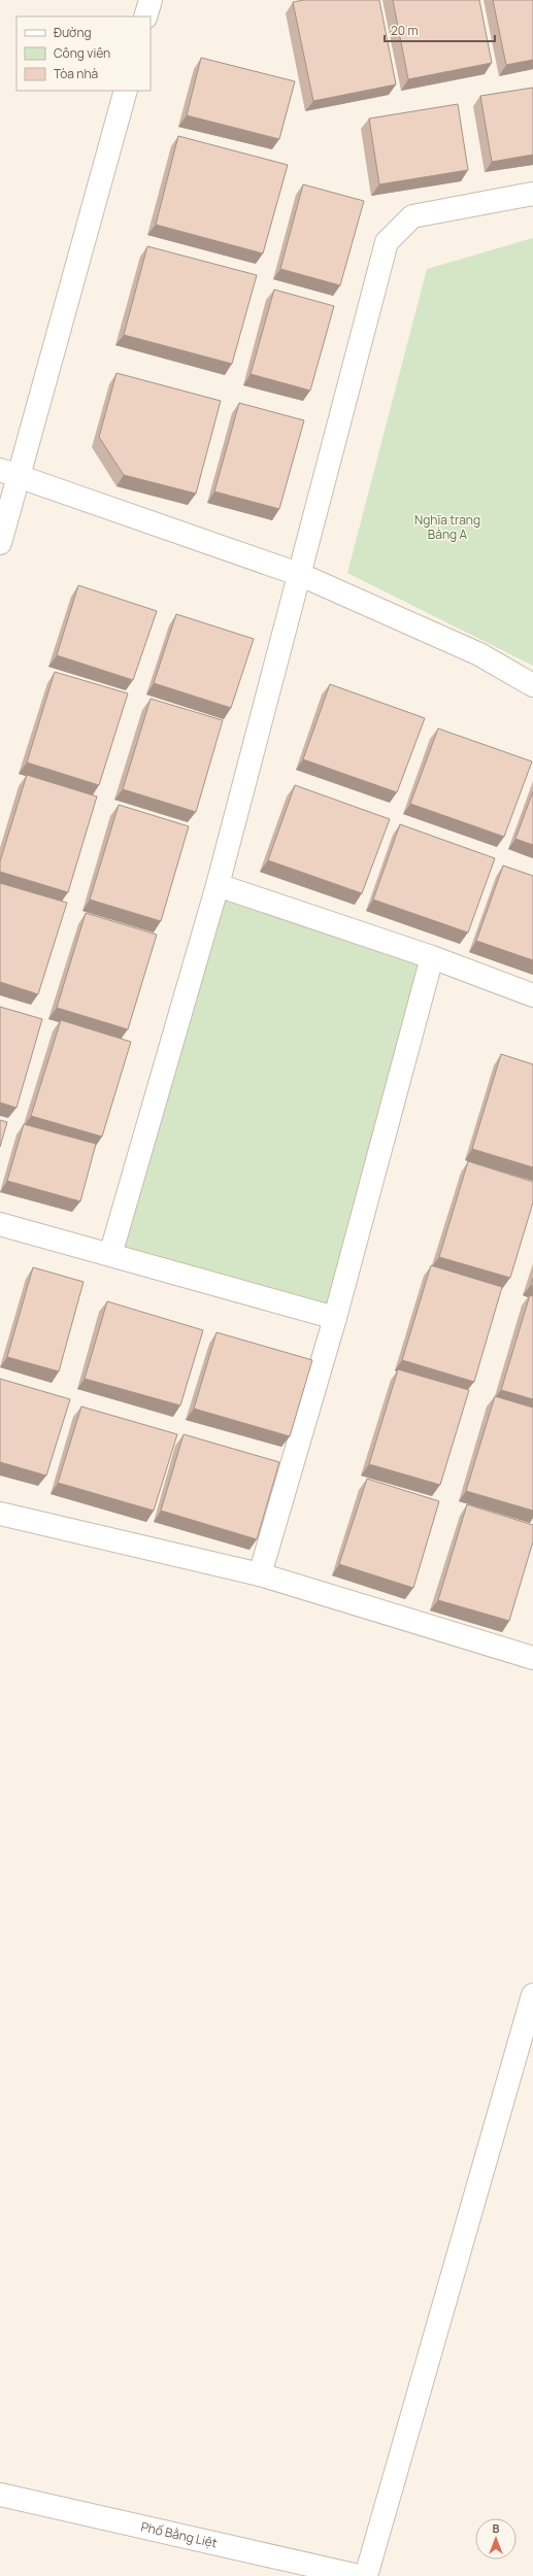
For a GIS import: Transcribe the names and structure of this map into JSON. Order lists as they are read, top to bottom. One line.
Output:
{"streets":{"street":["Phố Bằng Liệt"]},"parks":["Nghĩa trang Bằng A"],"legend":["Đường","Công viên","Tòa nhà"],"scale_bar":"20 m","north":"top"}
